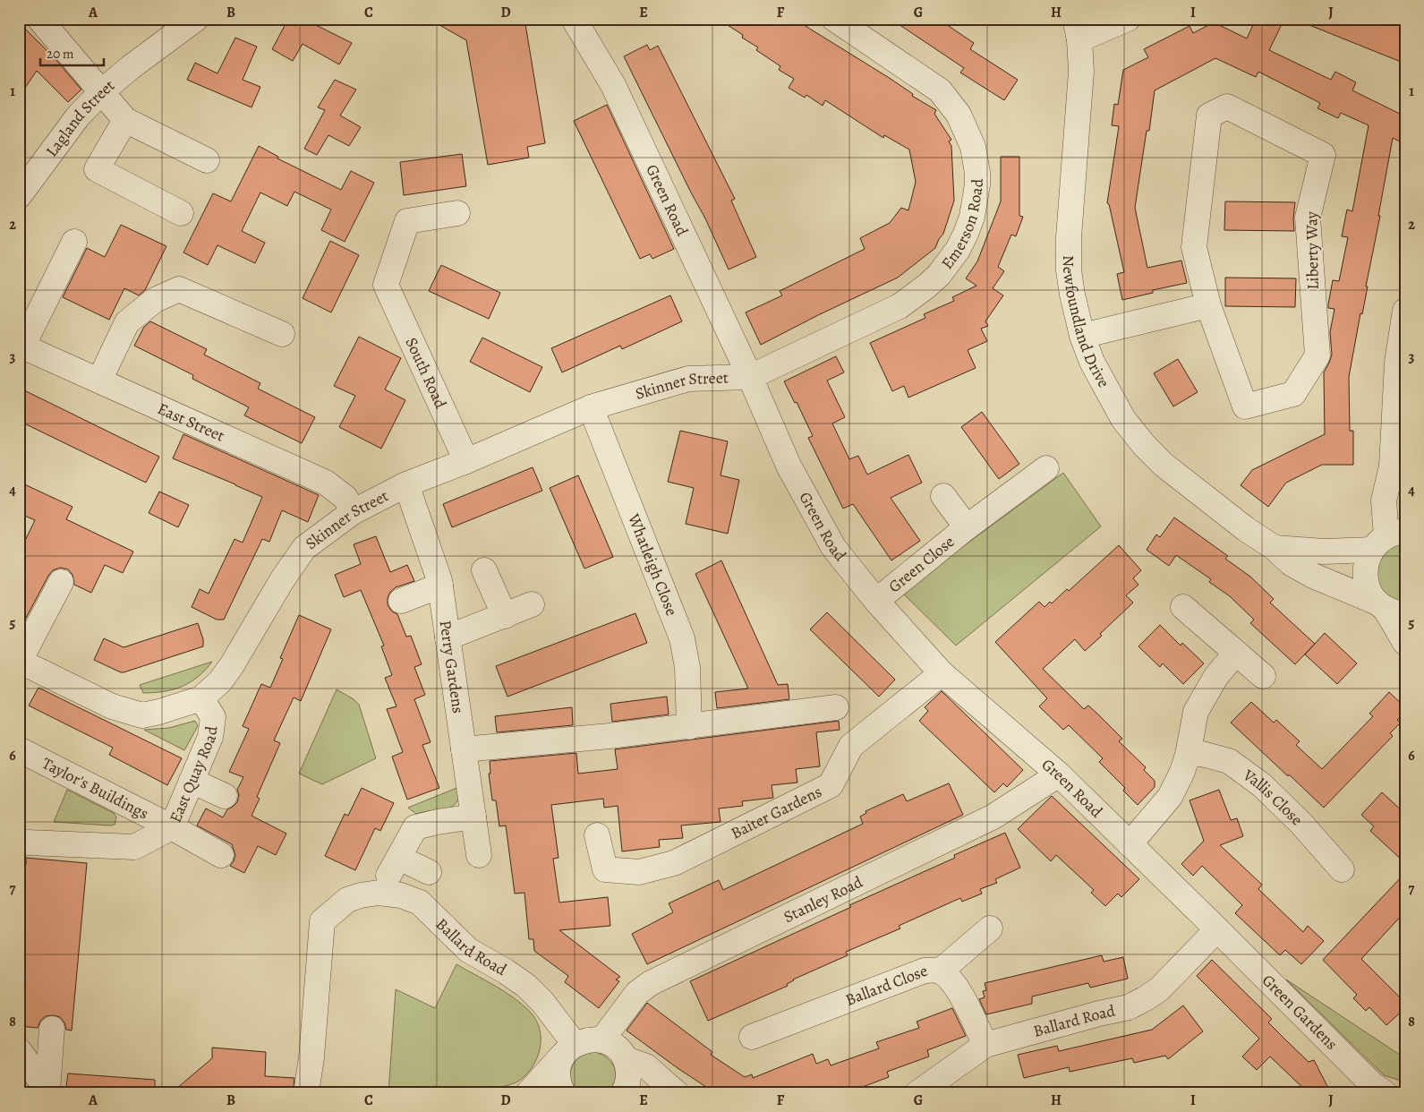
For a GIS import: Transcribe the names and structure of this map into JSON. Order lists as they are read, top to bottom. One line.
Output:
{"streets":{"street":["Lagland Street","Green Road","Emerson Road","Liberty Way","Newfoundland Drive","South Road","Skinner Street","East Street","Whatleigh Close","Green Close","Perry Gardens","East Quay Road","Taylor's Buildings","Vallis Close","Baiter Gardens","Stanley Road","Ballard Road","Ballard Close","Green Gardens"]},"crossings":[["Green Road","Emerson Road"],["Green Road","Skinner Street"],["Green Road","Green Close"],["Green Road","Baiter Gardens"],["Green Road","Stanley Road"],["Green Road","Ballard Road"],["Green Road","Green Gardens"],["Emerson Road","Skinner Street"],["South Road","Skinner Street"],["Skinner Street","East Street"],["Skinner Street","Whatleigh Close"],["Skinner Street","Perry Gardens"],["Skinner Street","East Quay Road"],["East Quay Road","Taylor's Buildings"],["Ballard Road","Ballard Close"],["Ballard Road","Green Gardens"]],"scale_bar":"20 m","grid":{"columns":["A","B","C","D","E","F","G","H","I","J"],"rows":["1","2","3","4","5","6","7","8"]}}
